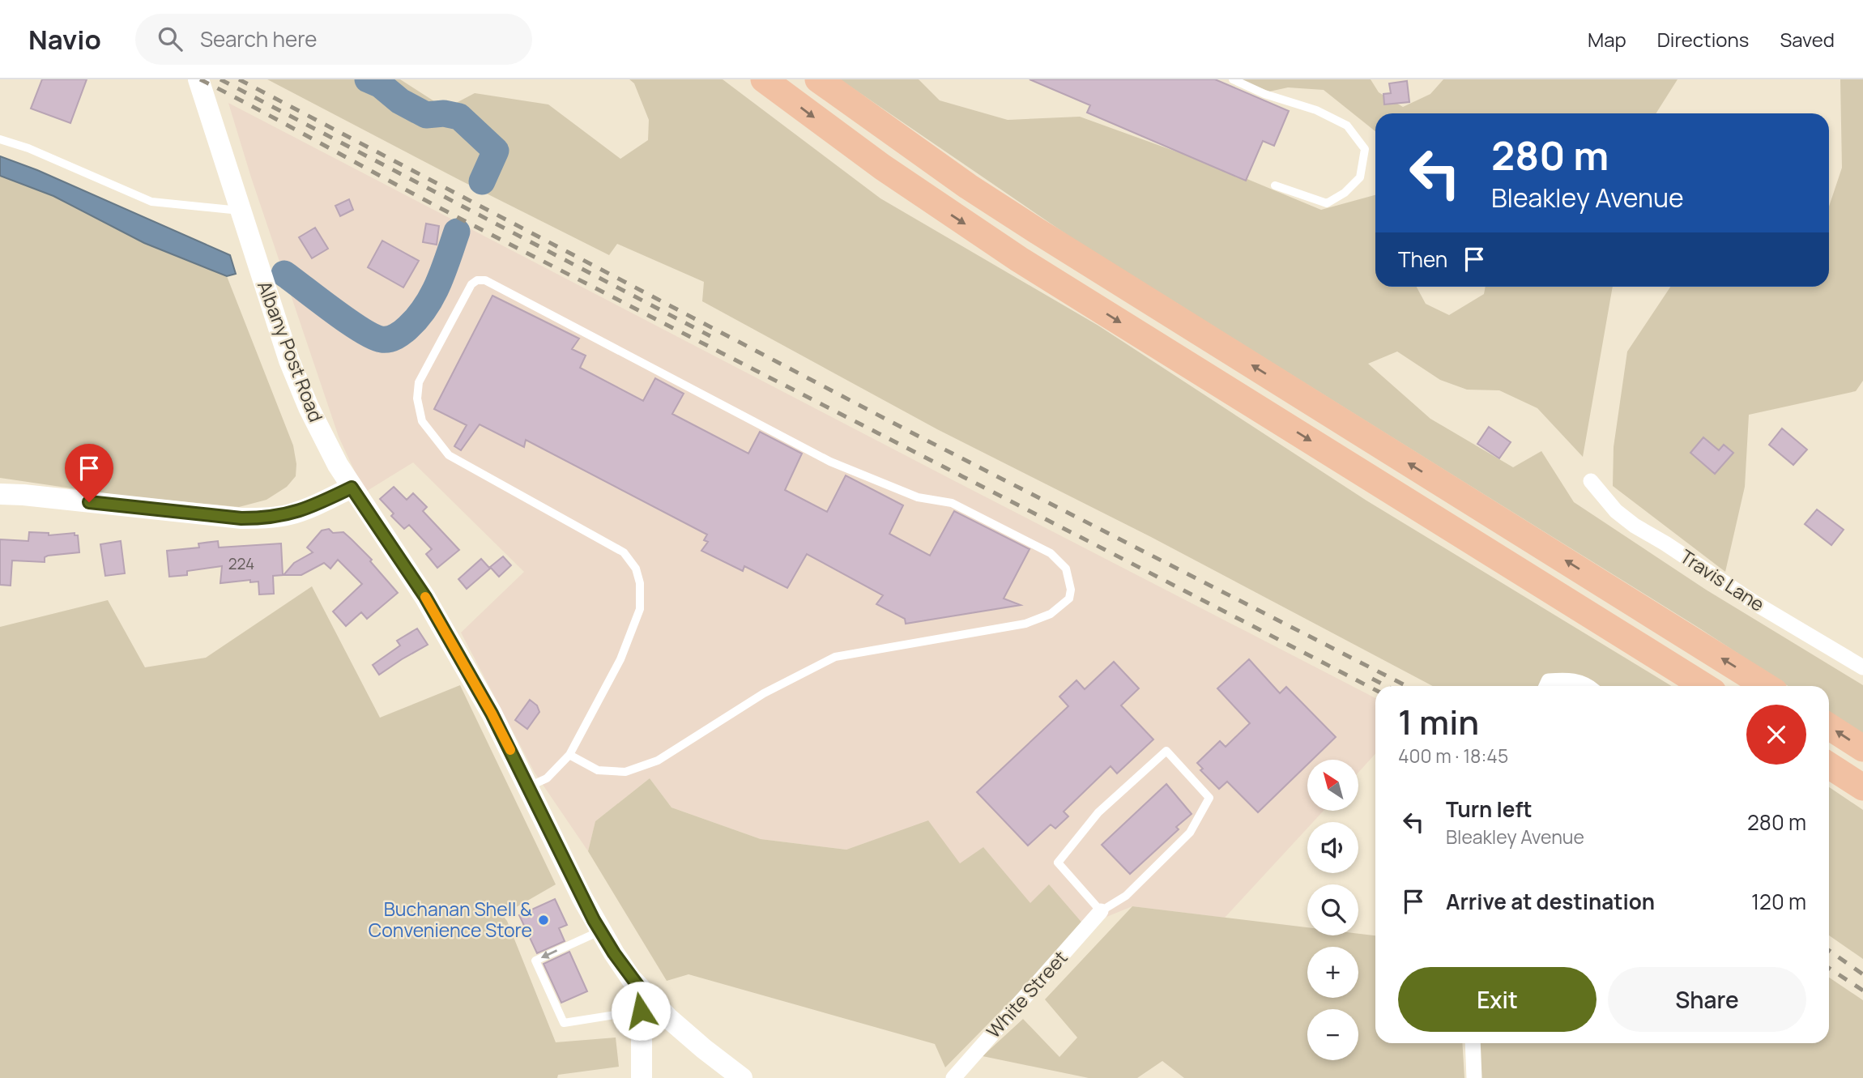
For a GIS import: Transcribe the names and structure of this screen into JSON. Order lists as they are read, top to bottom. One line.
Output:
{"streets":{"main road":["Albany Post Road"],"street":["Travis Lane","White Street"]},"places":["Buchanan Shell & Convenience Store"],"house_numbers":["224"],"north":"top left","page":{"header":"Navio","search":"Search here","nav":["Map","Directions","Saved"],"turn":["280 m","Bleakley Avenue"],"then":"Then","heading":["1 min","400 m · 18:45"],"map_buttons":["+","−"],"list":[{"name":"Turn left","note":"Bleakley Avenue","value":"280 m"},{"name":"Arrive at destination","value":"120 m"}],"buttons":["Exit","Share"]}}
